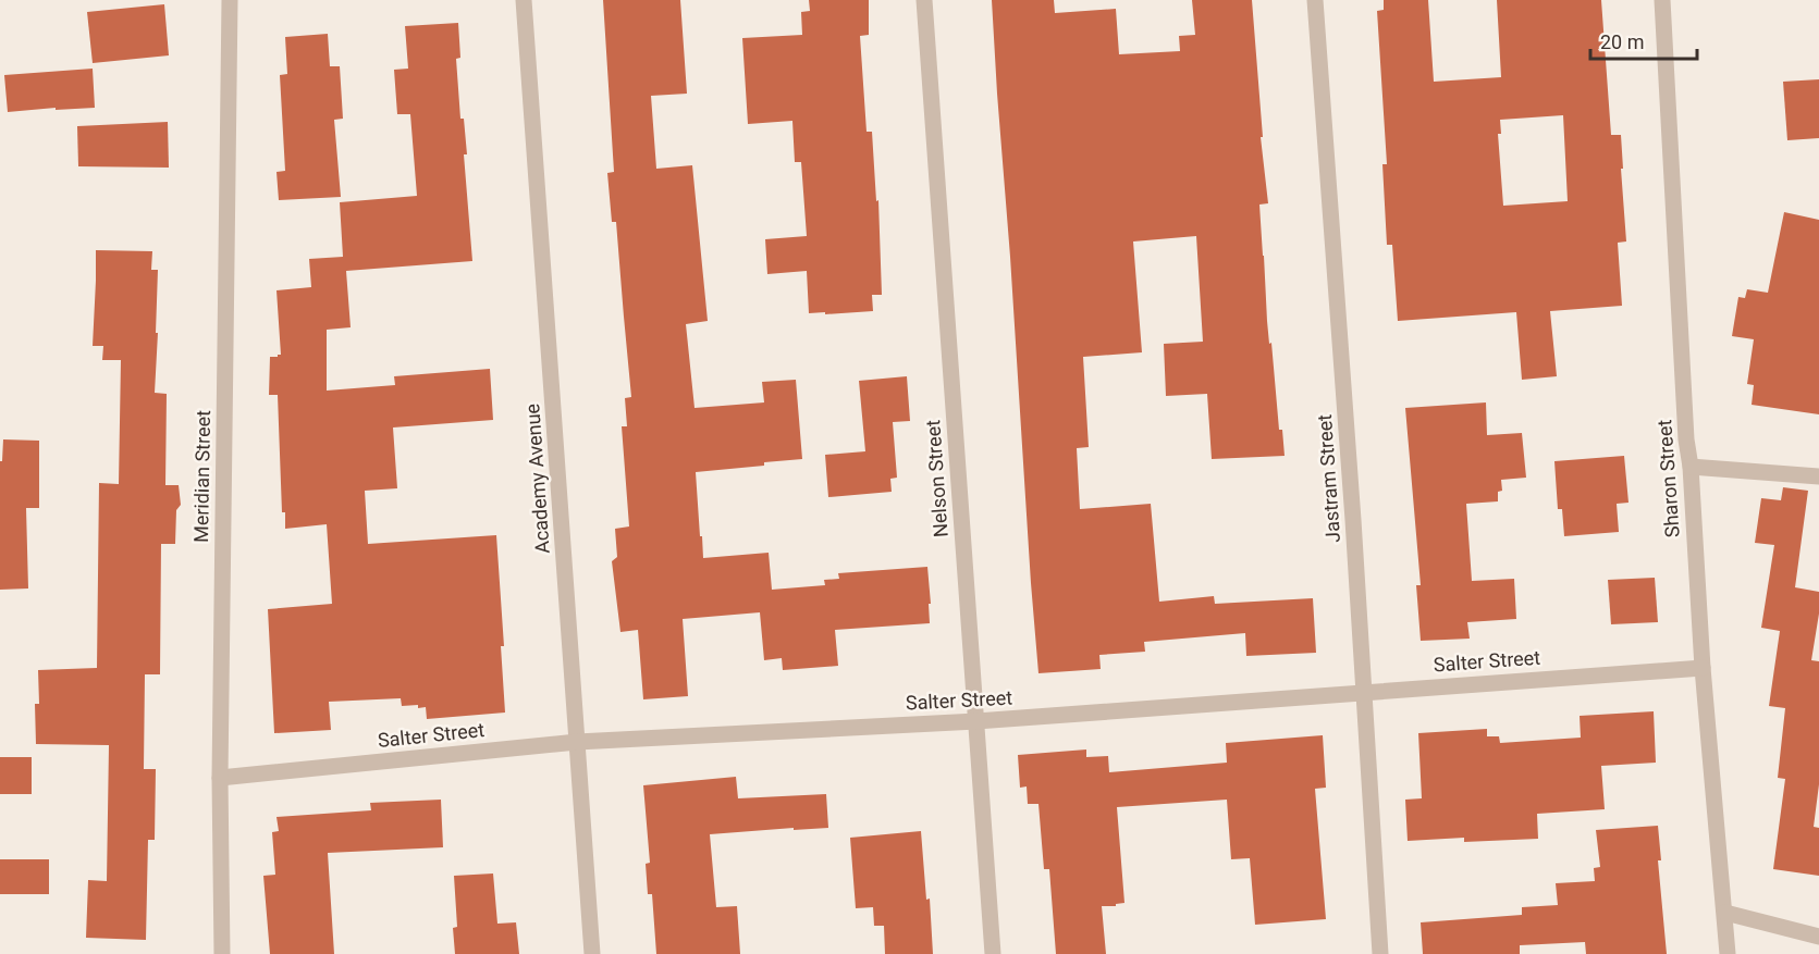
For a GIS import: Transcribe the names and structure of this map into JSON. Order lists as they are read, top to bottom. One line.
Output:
{"streets":{"street":["Meridian Street","Academy Avenue","Nelson Street","Jastram Street","Sharon Street","Salter Street"]},"crossings":[["Meridian Street","Salter Street"],["Academy Avenue","Salter Street"],["Nelson Street","Salter Street"],["Jastram Street","Salter Street"],["Sharon Street","Salter Street"]],"scale_bar":"20 m"}
